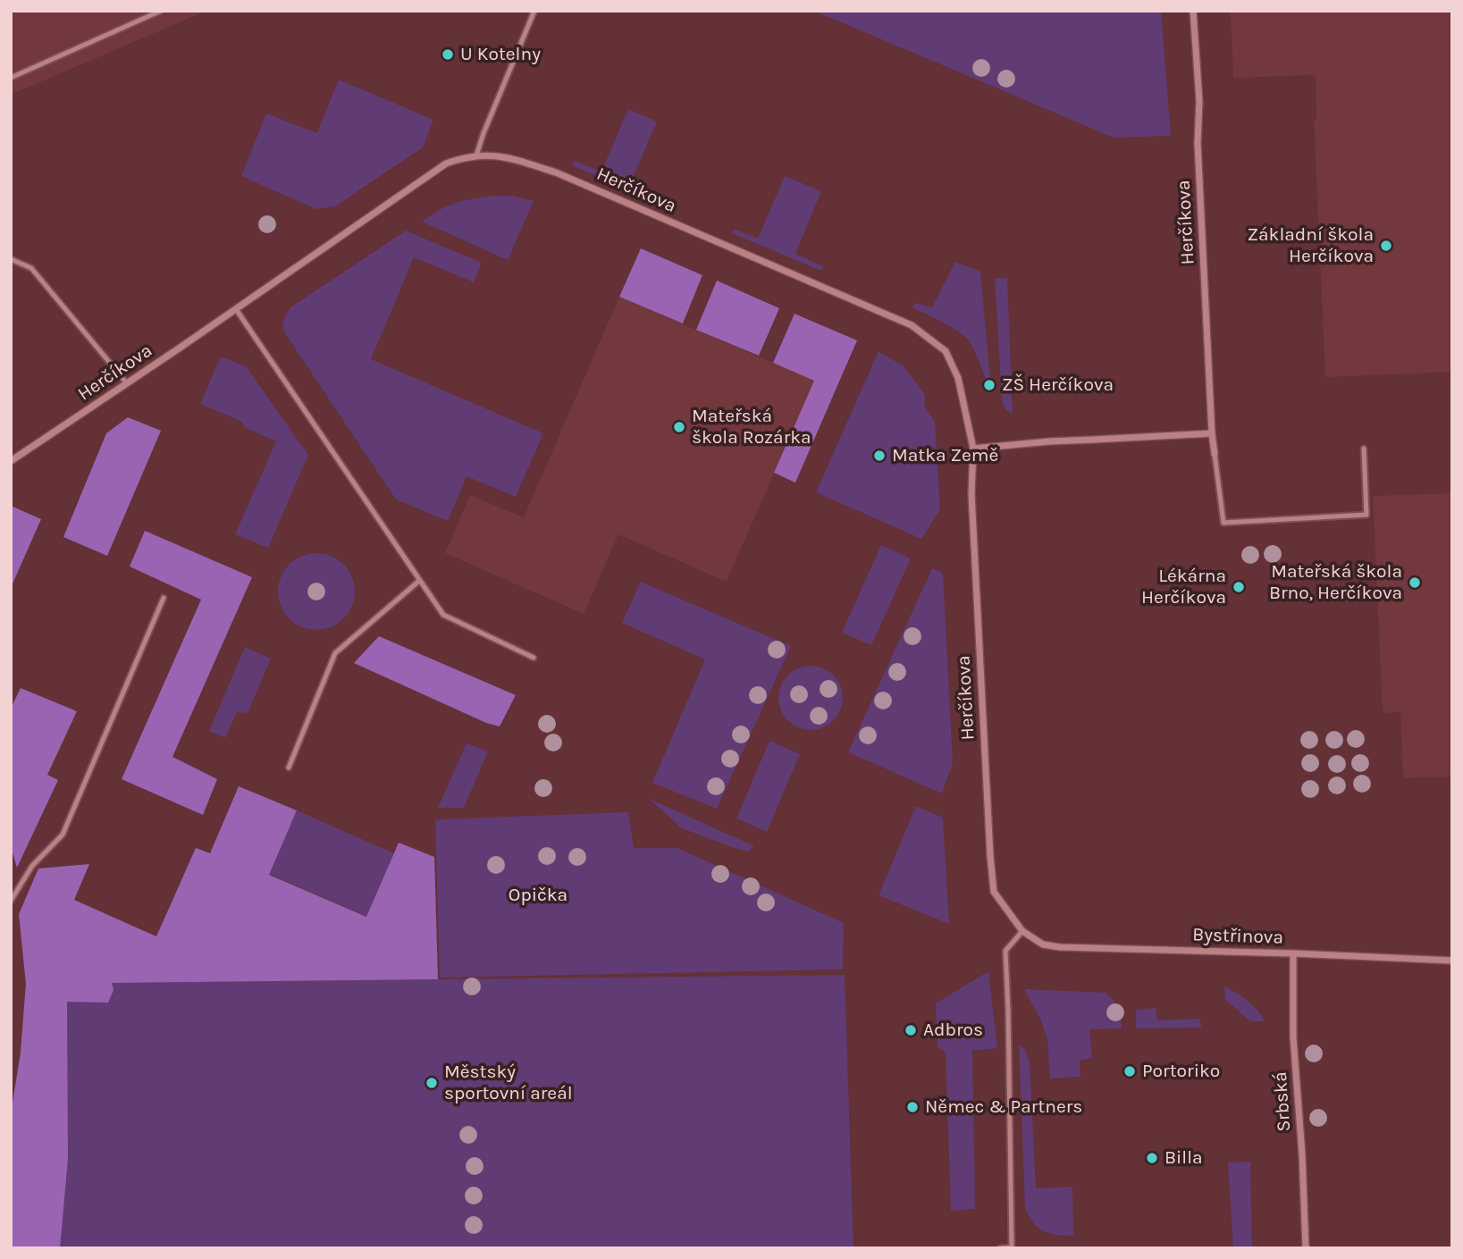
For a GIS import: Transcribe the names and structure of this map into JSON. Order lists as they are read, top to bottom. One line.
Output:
{"streets":{"street":["Herčíkova","Bystřinova","Srbská"]},"crossings":[["Herčíkova","Bystřinova"],["Bystřinova","Srbská"]],"parks":["Opička"],"places":["U Kotelny","Základní škola Herčíkova","ZŠ Herčíkova","Mateřská škola Rozárka","Matka Země","Mateřská škola Brno, Herčíkova","Lékárna Herčíkova","Adbros","Portoriko","Městský sportovní areál","Němec & Partners","Billa"]}
